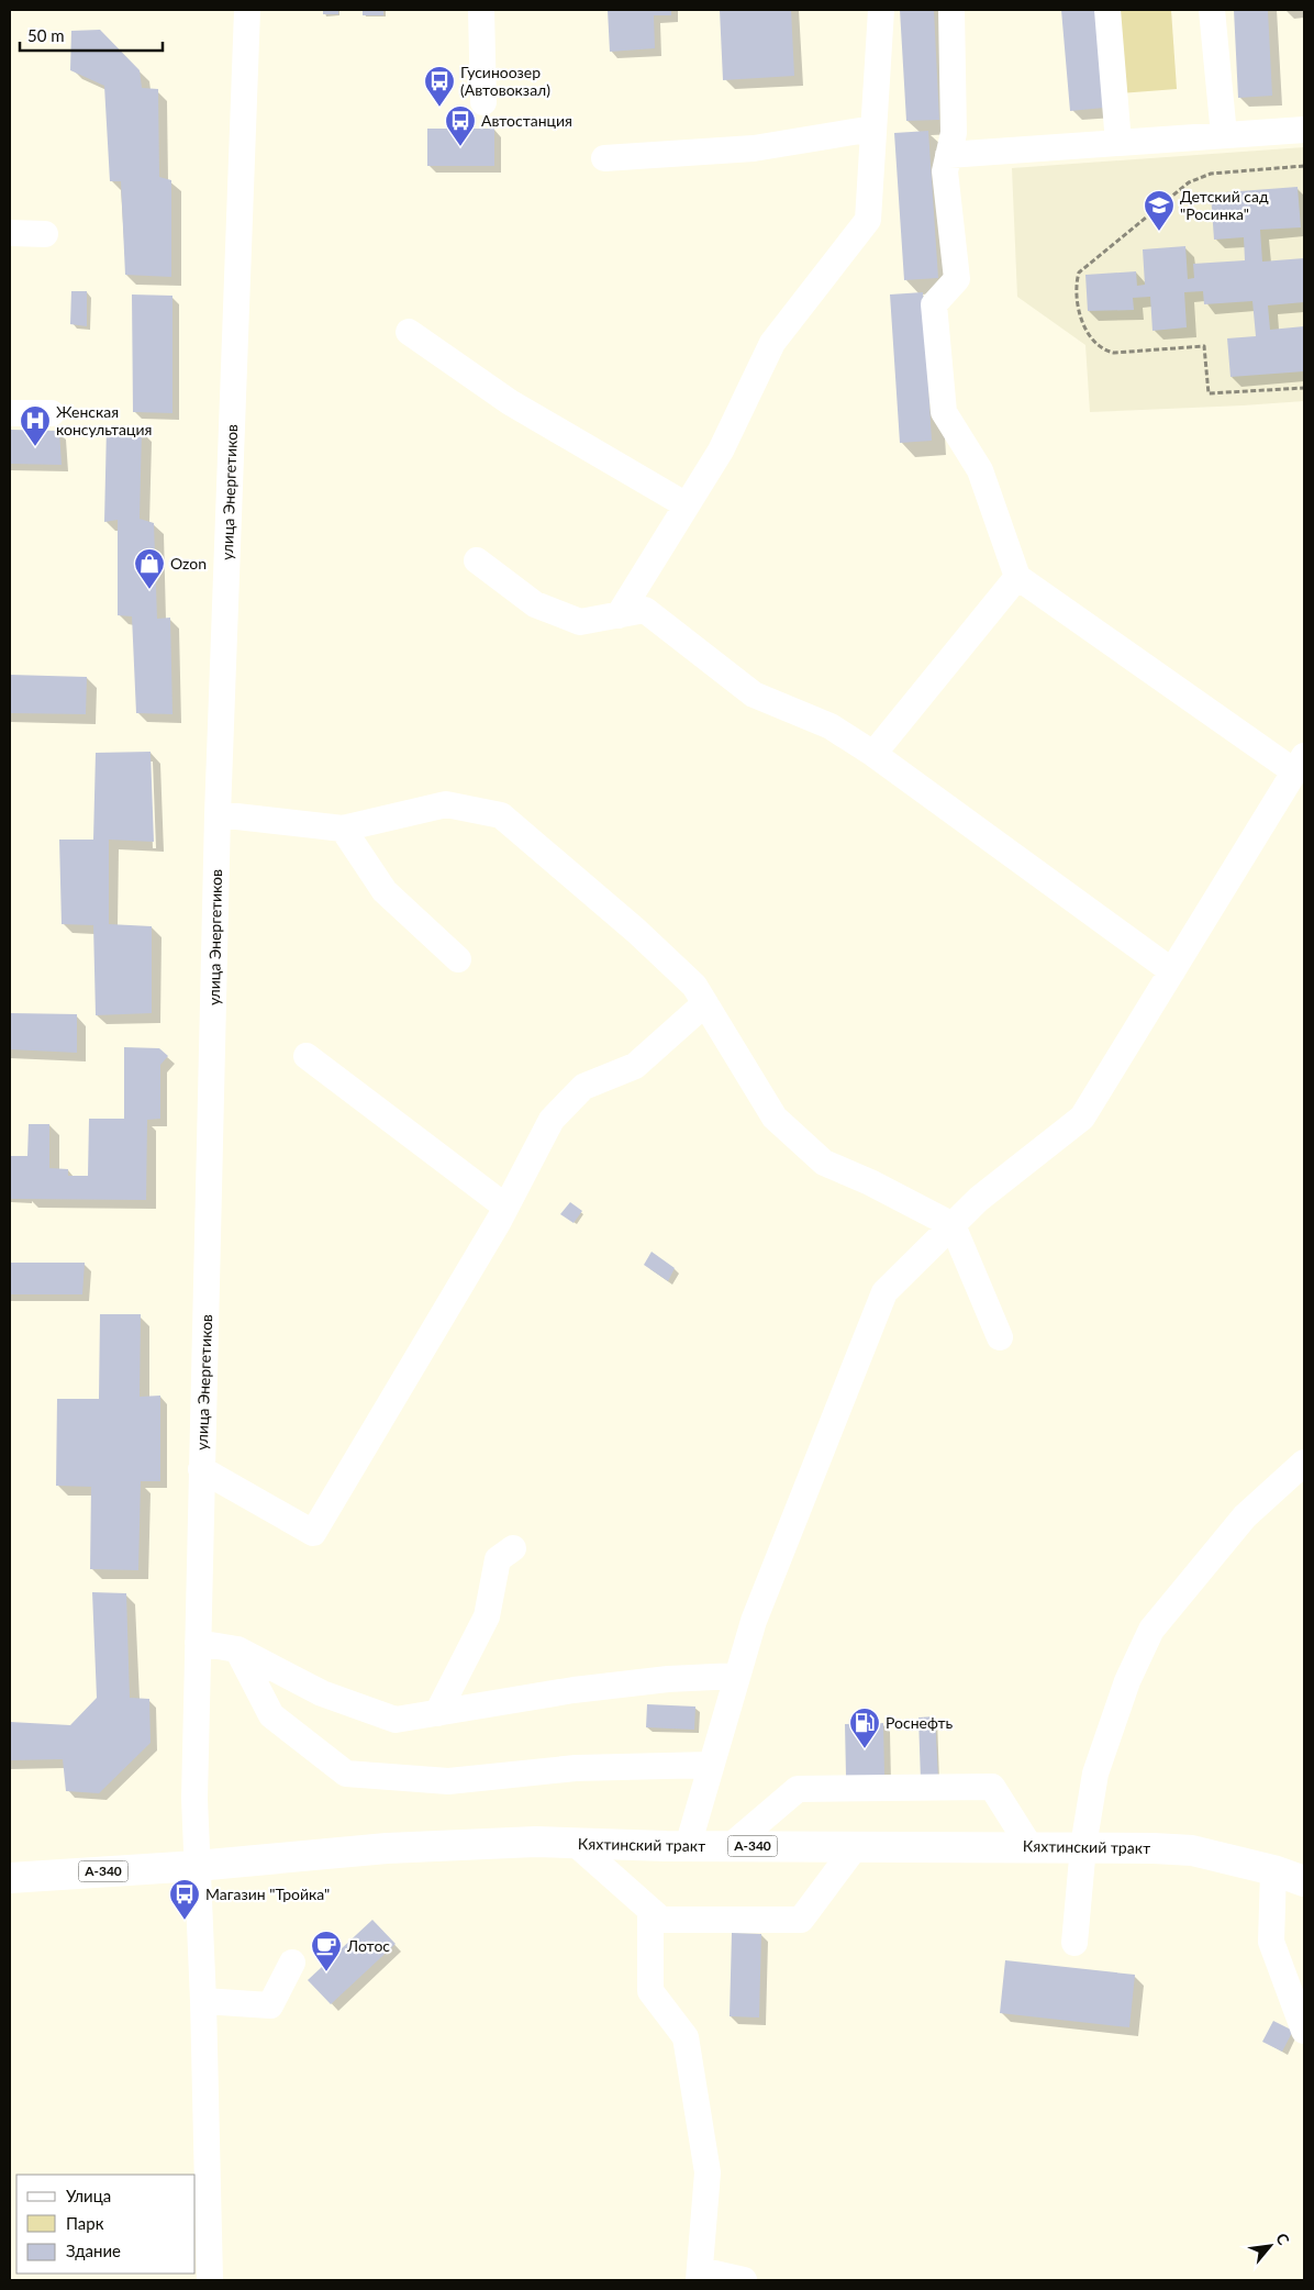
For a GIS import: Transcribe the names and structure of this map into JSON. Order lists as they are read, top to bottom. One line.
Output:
{"streets":{"highway":["Кяхтинский тракт","А-340"],"street":["улица Энергетиков"]},"crossings":[["улица Энергетиков","Кяхтинский тракт"]],"places":{"bus stop":["Гусиноозер (Автовокзал)","Автостанция","Магазин \"Тройка\""],"school or university":["Детский сад \"Росинка\""],"hospital":["Женская консультация"],"shop":["Ozon"],"fuel station":["Роснефть"],"cafe":["Лотос"]},"legend":["Улица","Парк","Здание"],"scale_bar":"50 m","north":"top right"}
